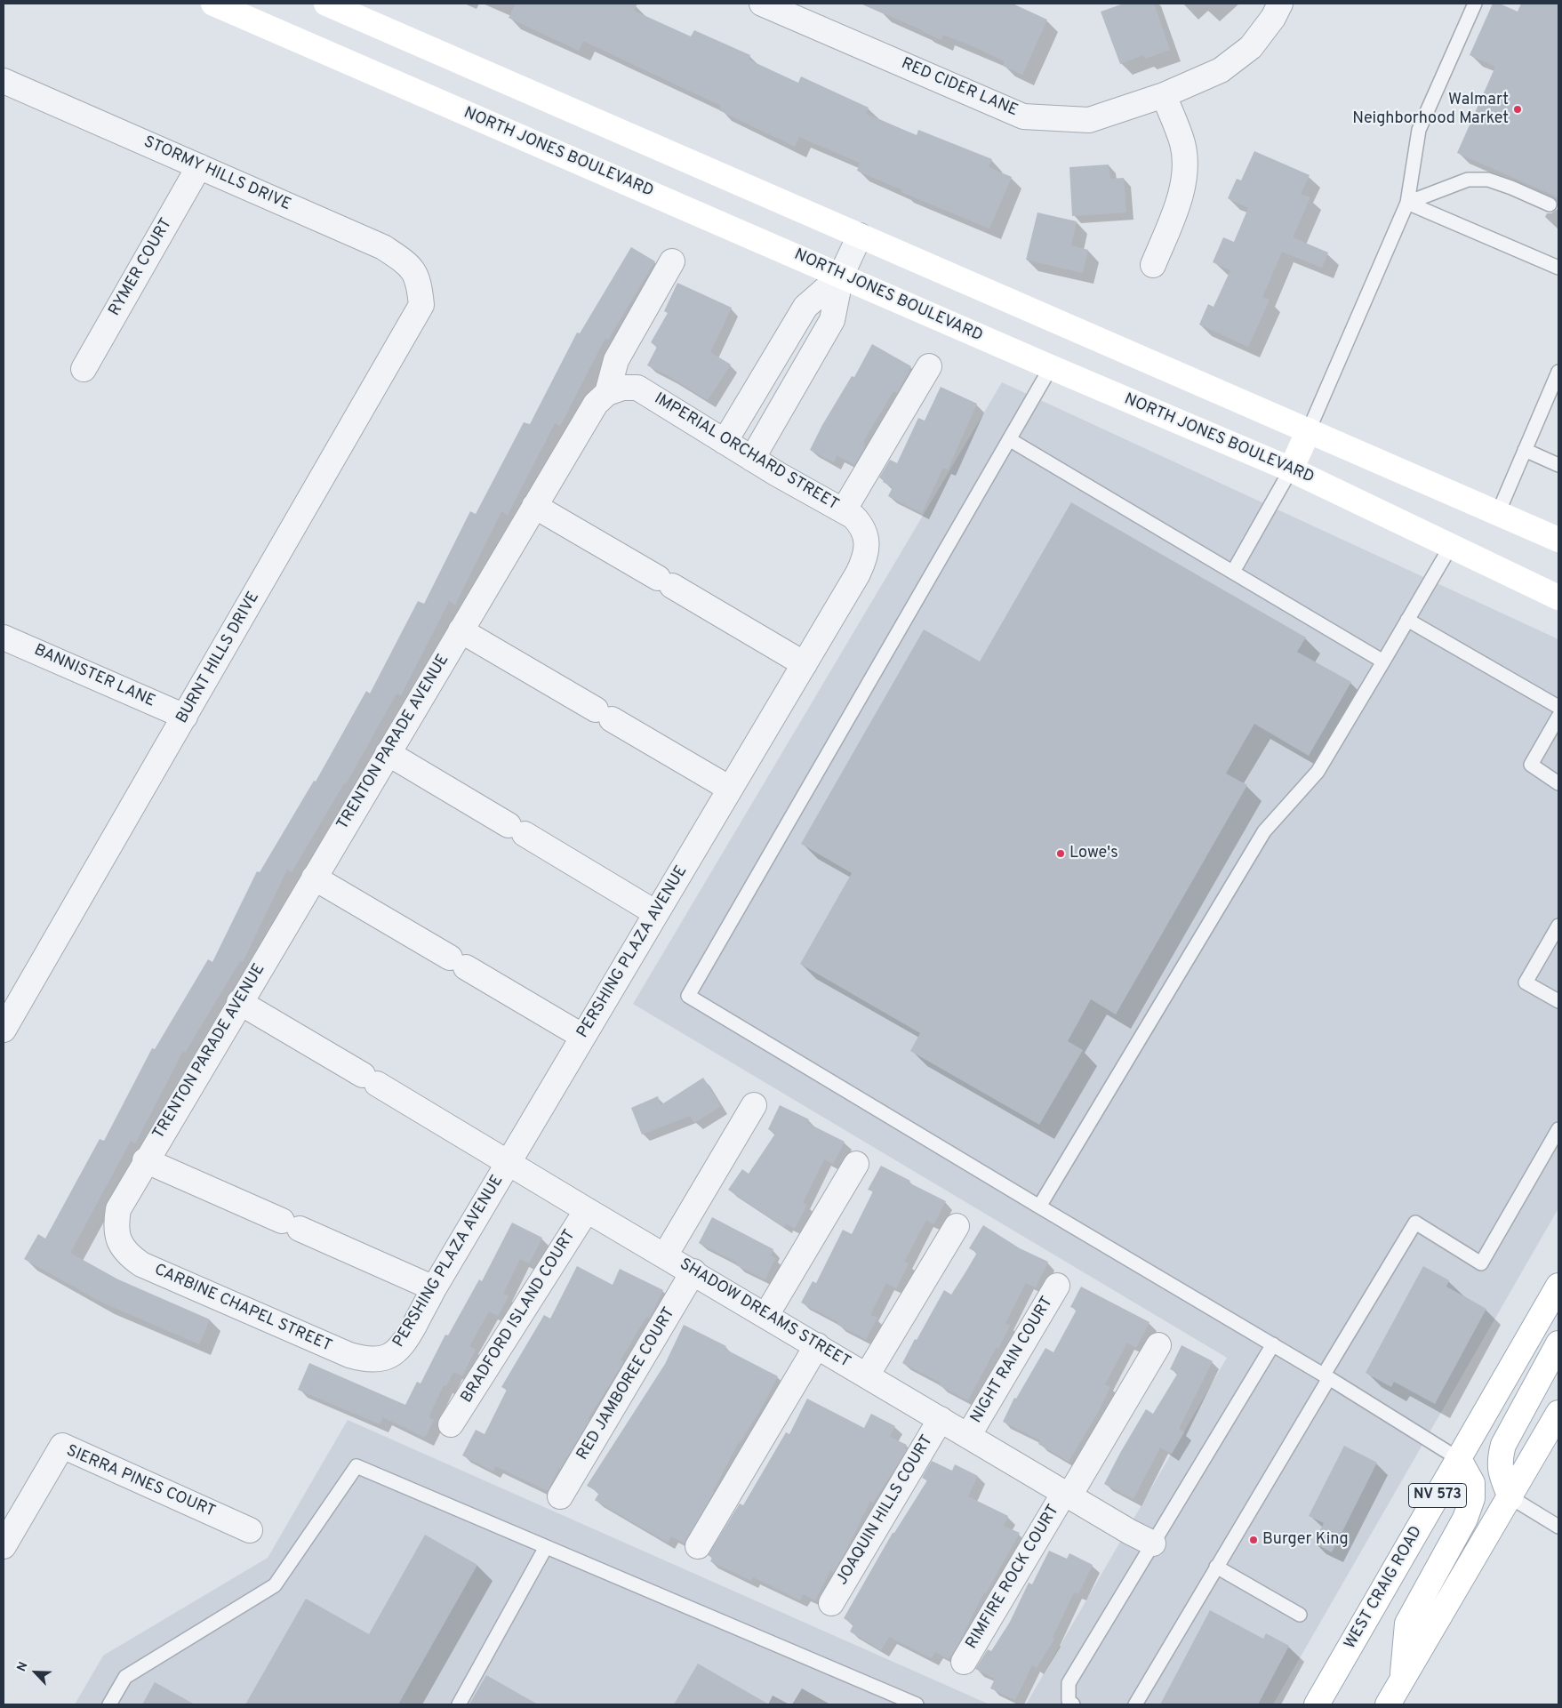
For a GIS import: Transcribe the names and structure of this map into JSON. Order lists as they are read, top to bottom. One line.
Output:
{"streets":{"main road":["NORTH JONES BOULEVARD","NV 573","WEST CRAIG ROAD"],"street":["RED CIDER LANE","STORMY HILLS DRIVE","RYMER COURT","IMPERIAL ORCHARD STREET","BURNT HILLS DRIVE","BANNISTER LANE","TRENTON PARADE AVENUE","PERSHING PLAZA AVENUE","CARBINE CHAPEL STREET","SHADOW DREAMS STREET","BRADFORD ISLAND COURT","NIGHT RAIN COURT","RED JAMBOREE COURT","SIERRA PINES COURT","JOAQUIN HILLS COURT","RIMFIRE ROCK COURT"]},"crossings":[["STORMY HILLS DRIVE","RYMER COURT"],["STORMY HILLS DRIVE","BURNT HILLS DRIVE"],["IMPERIAL ORCHARD STREET","TRENTON PARADE AVENUE"],["IMPERIAL ORCHARD STREET","PERSHING PLAZA AVENUE"],["BURNT HILLS DRIVE","BANNISTER LANE"],["TRENTON PARADE AVENUE","CARBINE CHAPEL STREET"],["TRENTON PARADE AVENUE","SHADOW DREAMS STREET"],["PERSHING PLAZA AVENUE","CARBINE CHAPEL STREET"],["PERSHING PLAZA AVENUE","SHADOW DREAMS STREET"],["SHADOW DREAMS STREET","BRADFORD ISLAND COURT"],["SHADOW DREAMS STREET","NIGHT RAIN COURT"],["SHADOW DREAMS STREET","RED JAMBOREE COURT"],["SHADOW DREAMS STREET","JOAQUIN HILLS COURT"],["SHADOW DREAMS STREET","RIMFIRE ROCK COURT"]],"places":["Walmart Neighborhood Market","Lowe's","Burger King"],"north":"top left"}
